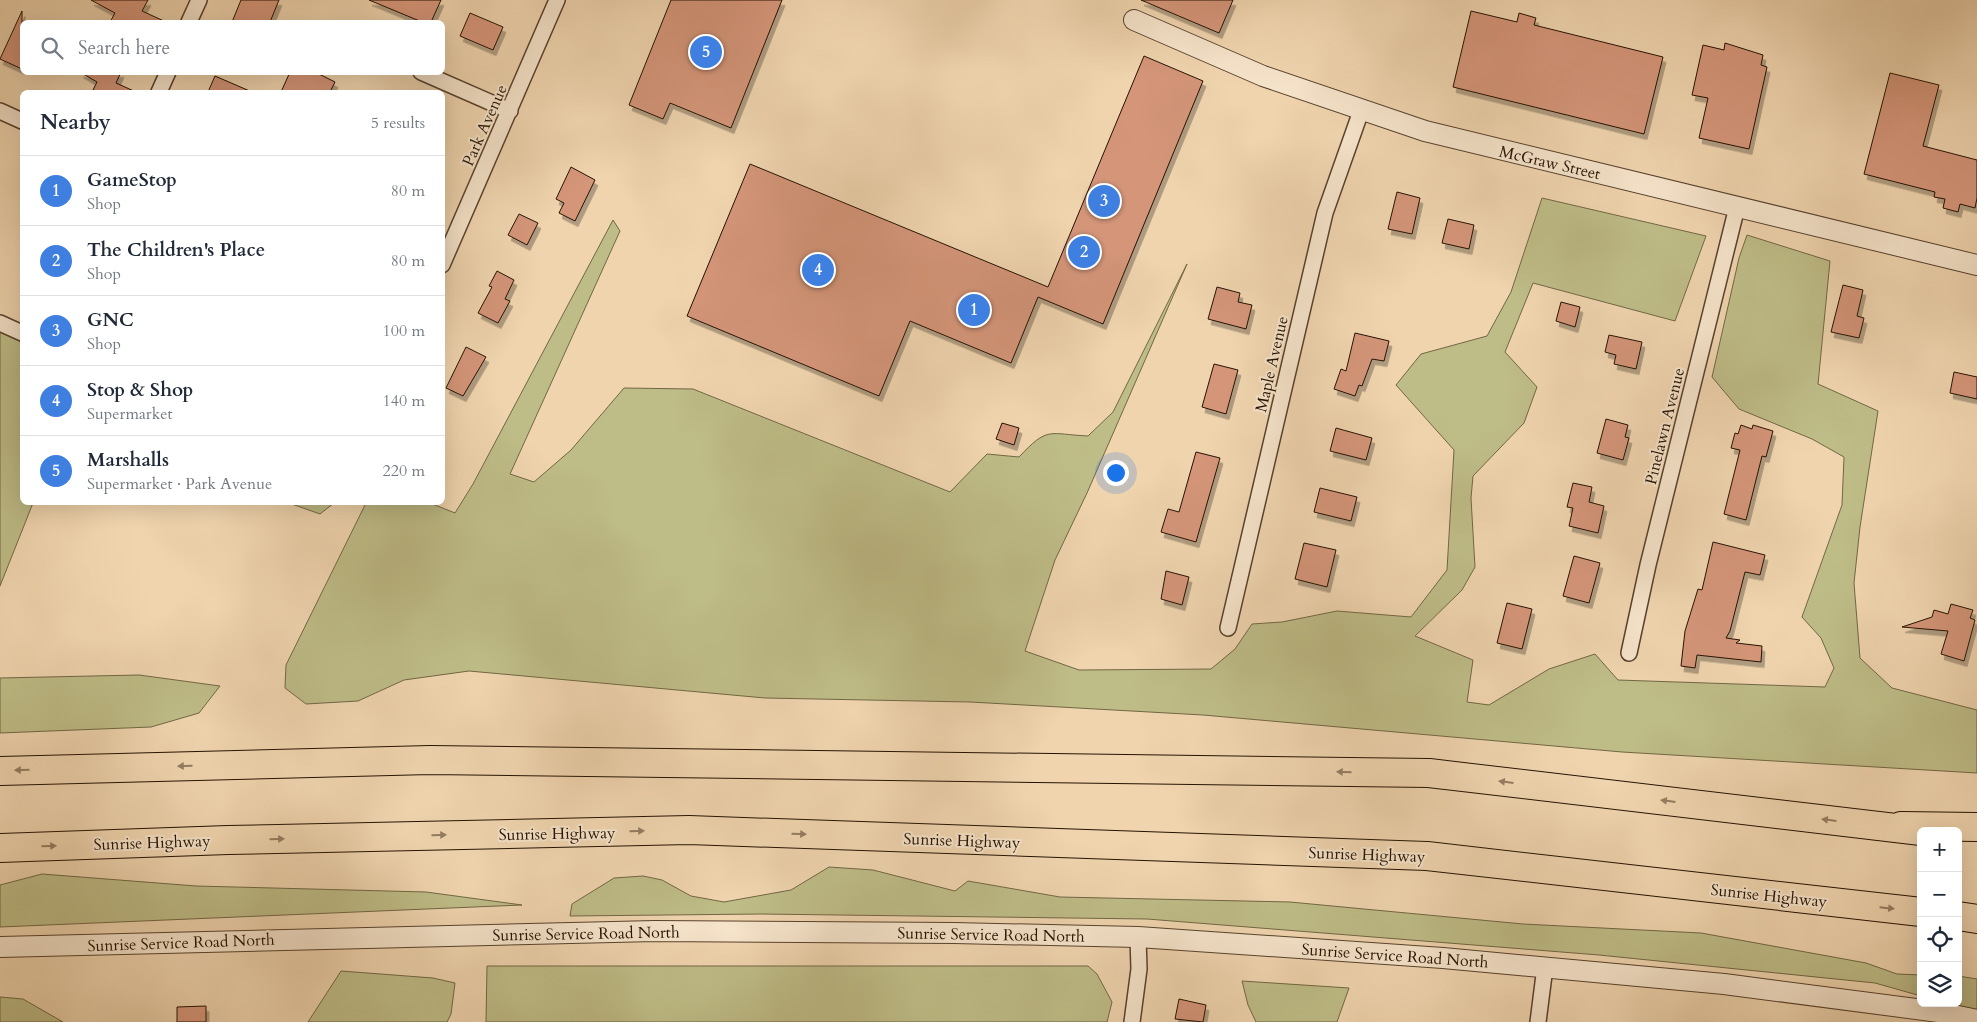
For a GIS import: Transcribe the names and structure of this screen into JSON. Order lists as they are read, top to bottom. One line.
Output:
{"streets":{"highway":["Sunrise Highway"],"street":["Park Avenue","McGraw Street","Maple Avenue","Pinelawn Avenue","Sunrise Service Road North"]},"crossings":[["McGraw Street","Maple Avenue"],["McGraw Street","Pinelawn Avenue"]],"page":{"search":"Search here","pins":["5","3","2","4","1"],"heading":["Nearby","5 results"],"list":[{"mark":"1","name":"GameStop","note":"Shop","value":"80 m"},{"mark":"2","name":"The Children's Place","note":"Shop","value":"80 m"},{"mark":"3","name":"GNC","note":"Shop","value":"100 m"},{"mark":"4","name":"Stop & Shop","note":"Supermarket","value":"140 m"},{"mark":"5","name":"Marshalls","note":"Supermarket · Park Avenue","value":"220 m"}],"map_buttons":["+","−"]}}
